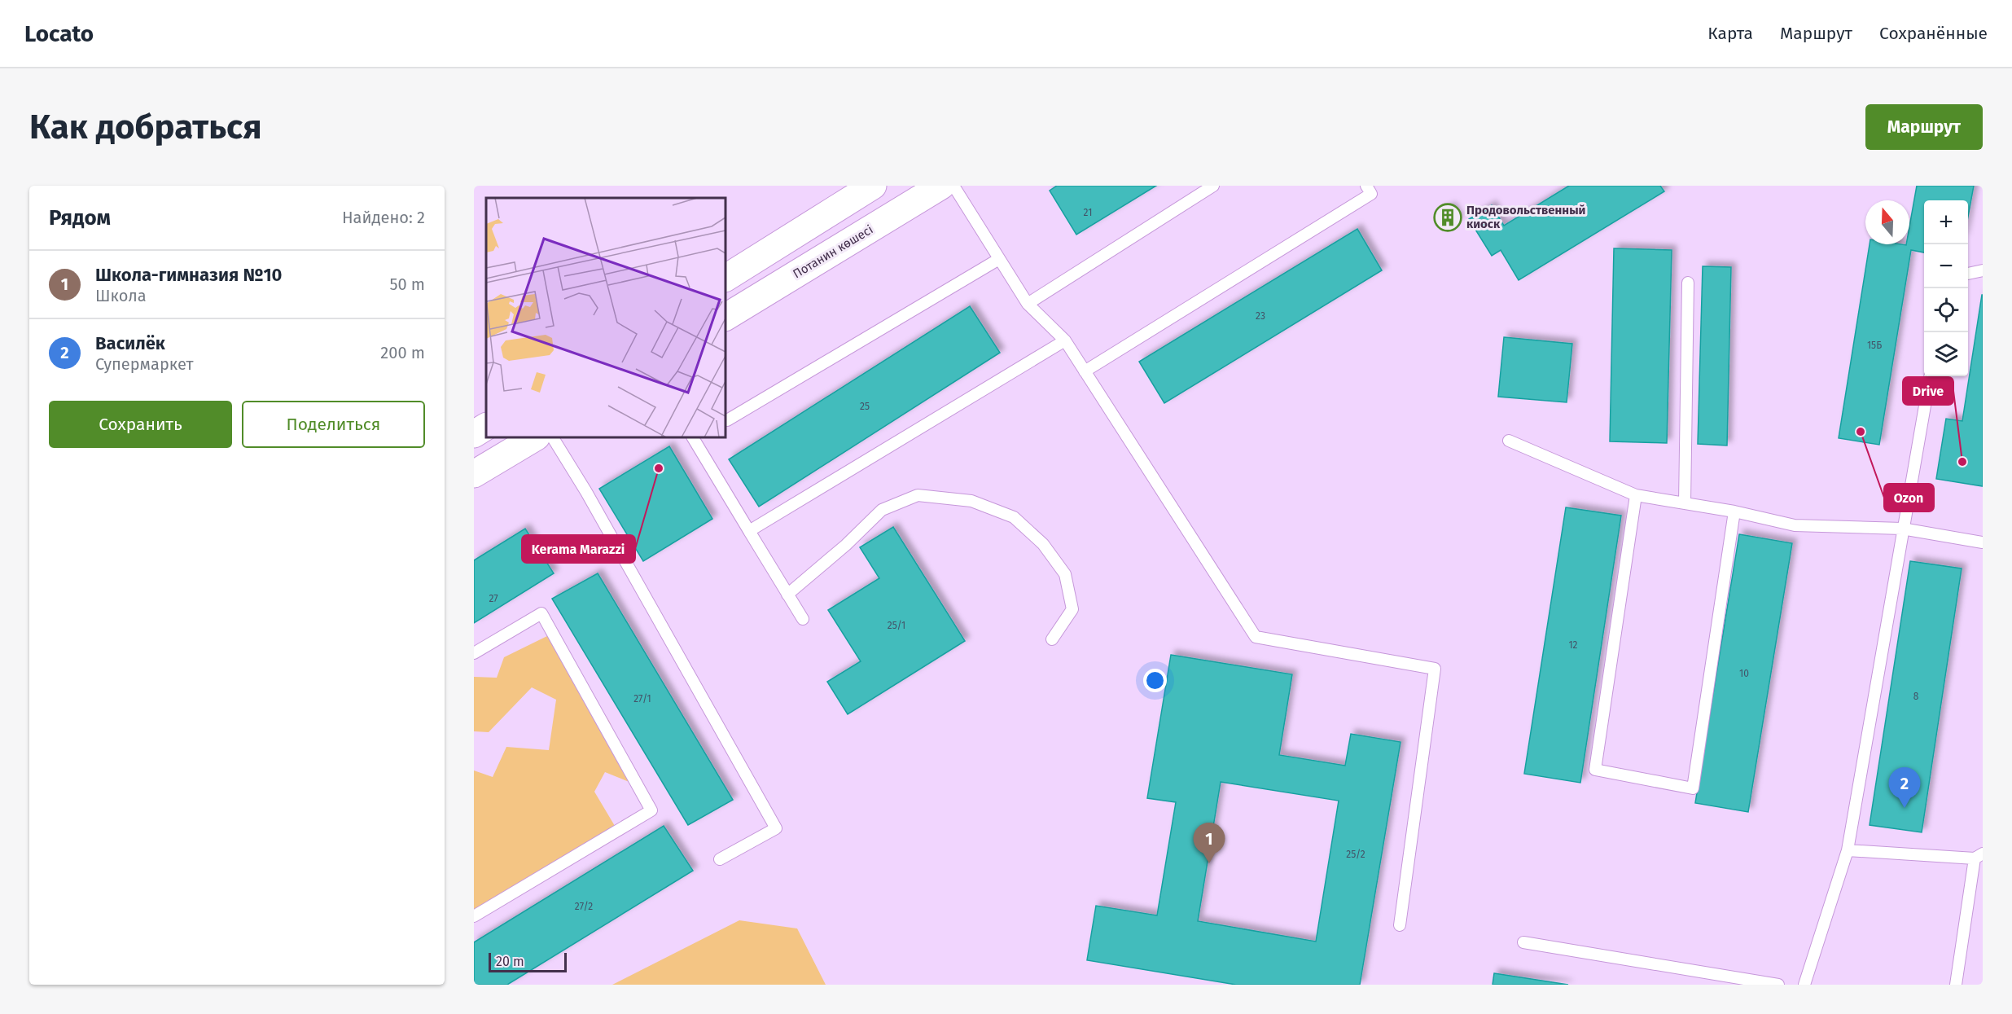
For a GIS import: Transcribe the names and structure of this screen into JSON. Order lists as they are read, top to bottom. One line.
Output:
{"streets":{"main road":["Потанин көшесі"]},"places":{"building":["Продовольственный киоск"],"other":["Ozon","Drive","Kerama Marazzi"]},"house_numbers":["21","23","15Б","25","27","25/1","12","10","8","27/1","25/2","27/2"],"scale_bar":"20 m","north":"top","page":{"header":"Locato","nav":["Карта","Маршрут","Сохранённые"],"buttons":["Маршрут",["Сохранить","Поделиться"]],"title":"Как добраться","heading":["Рядом","Найдено: 2"],"map_buttons":["+","−"],"list":[{"mark":"1","name":"Школа-гимназия №10","note":"Школа","value":"50 m"},{"mark":"2","name":"Василёк","note":"Супермаркет","value":"200 m"}],"pins":["2","1"],"scale":"20 m"}}
